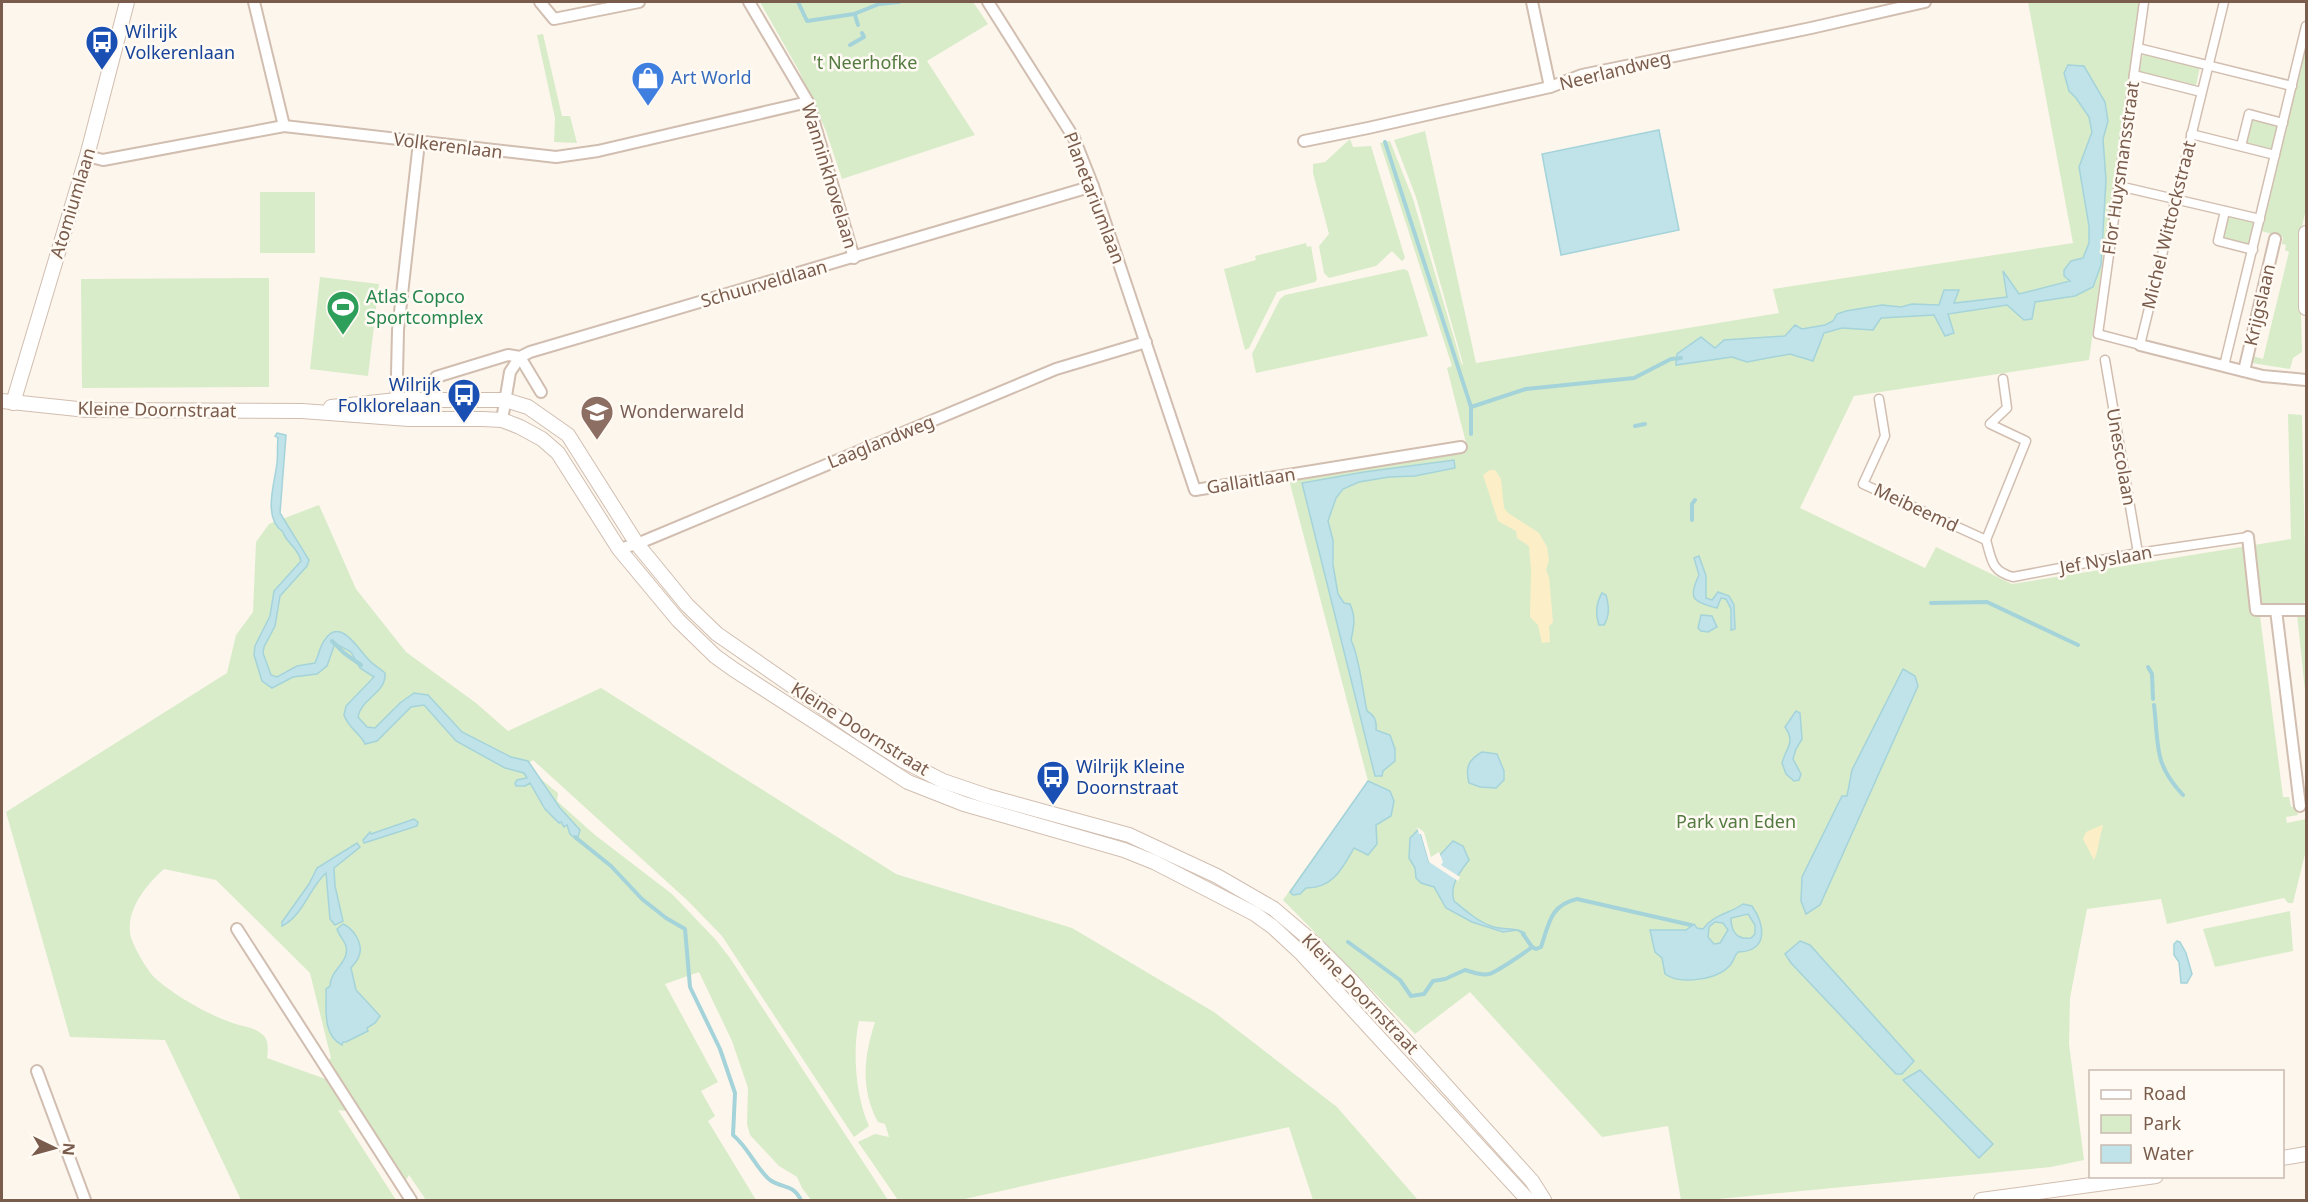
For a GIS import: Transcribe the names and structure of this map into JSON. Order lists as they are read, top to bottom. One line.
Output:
{"streets":{"street":["Neerlandweg","Volkerenlaan","Flor Huysmansstraat","Wanninkhovelaan","Planetariumlaan","Atomiumlaan","Michel Wittockstraat","Schuurveldlaan","Krijgslaan","Kleine Doornstraat","Laaglandweg","Unescolaan","Gallaitlaan","Meibeemd","Jef Nyslaan"]},"crossings":[["Volkerenlaan","Wanninkhovelaan"],["Volkerenlaan","Atomiumlaan"],["Flor Huysmansstraat","Michel Wittockstraat"],["Wanninkhovelaan","Schuurveldlaan"],["Planetariumlaan","Schuurveldlaan"],["Planetariumlaan","Laaglandweg"],["Planetariumlaan","Gallaitlaan"],["Atomiumlaan","Kleine Doornstraat"],["Kleine Doornstraat","Laaglandweg"],["Laaglandweg","Gallaitlaan"],["Unescolaan","Jef Nyslaan"],["Meibeemd","Jef Nyslaan"]],"parks":["'t Neerhofke","Park van Eden"],"places":{"bus stop":["Wilrijk Volkerenlaan","Wilrijk Folklorelaan","Wilrijk Kleine Doornstraat"],"shop":["Art World"],"sports":["Atlas Copco Sportcomplex"],"school or university":["Wonderwareld"]},"legend":["Road","Park","Water"],"north":"right"}
